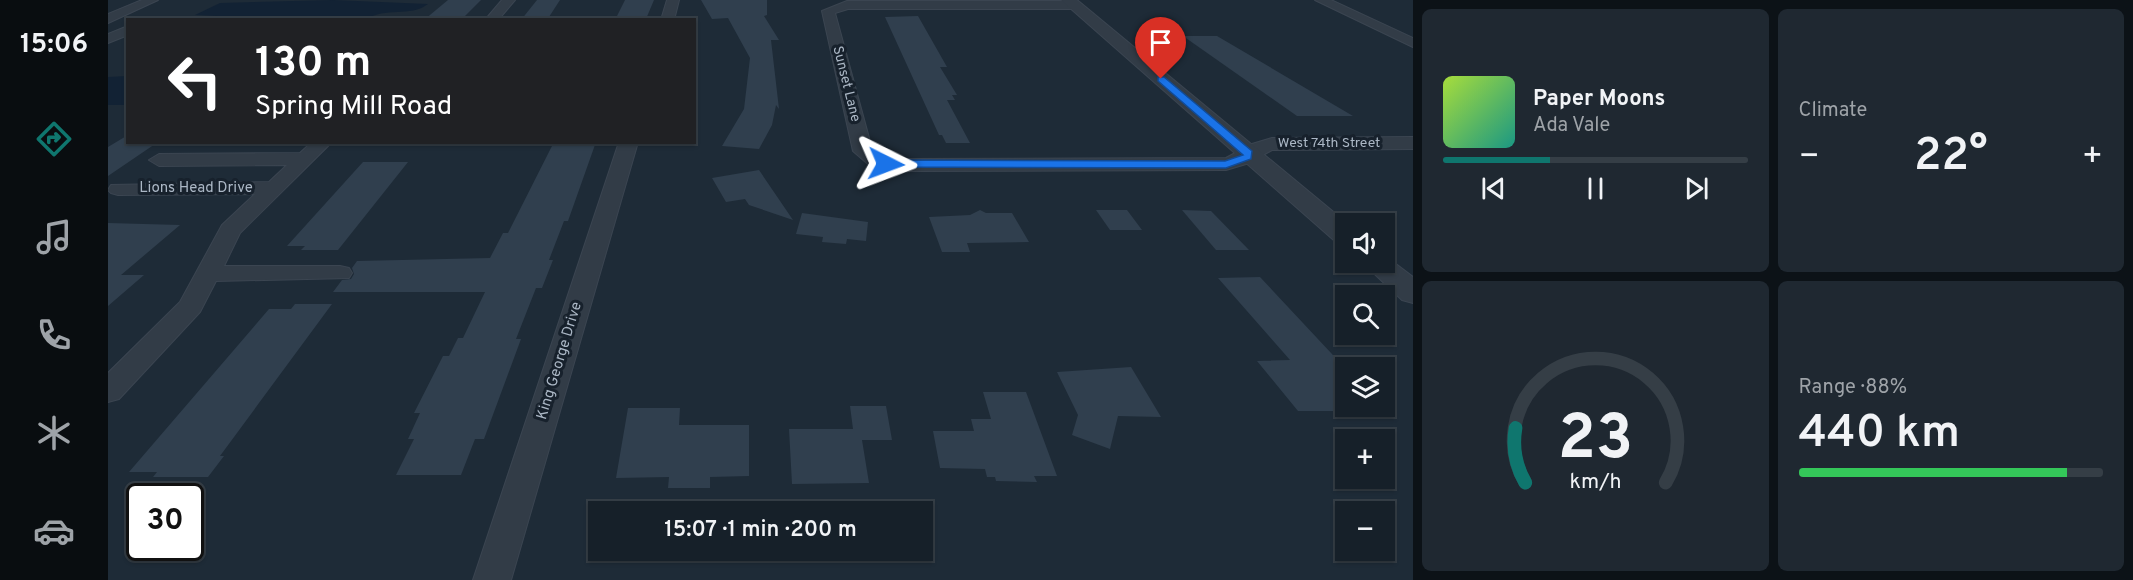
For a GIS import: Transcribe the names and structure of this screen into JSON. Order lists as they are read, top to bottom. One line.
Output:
{"streets":{"street":["Sunset Lane","West 74th Street","Lions Head Drive","King George Drive"]},"crossings":[["Sunset Lane","West 74th Street"]],"page":{"tabs":"15:06","tile":["Climate",["Range · 88%","440 km"]],"turn":["130 m","Spring Mill Road"],"song":["Paper Moons","Ada Vale"],"heat":["−","22°","+"],"map_buttons":["+","−"],"limit":"30","trip":"15:07 · 1 min · 200 m","gauge":["23","km/h"]}}
